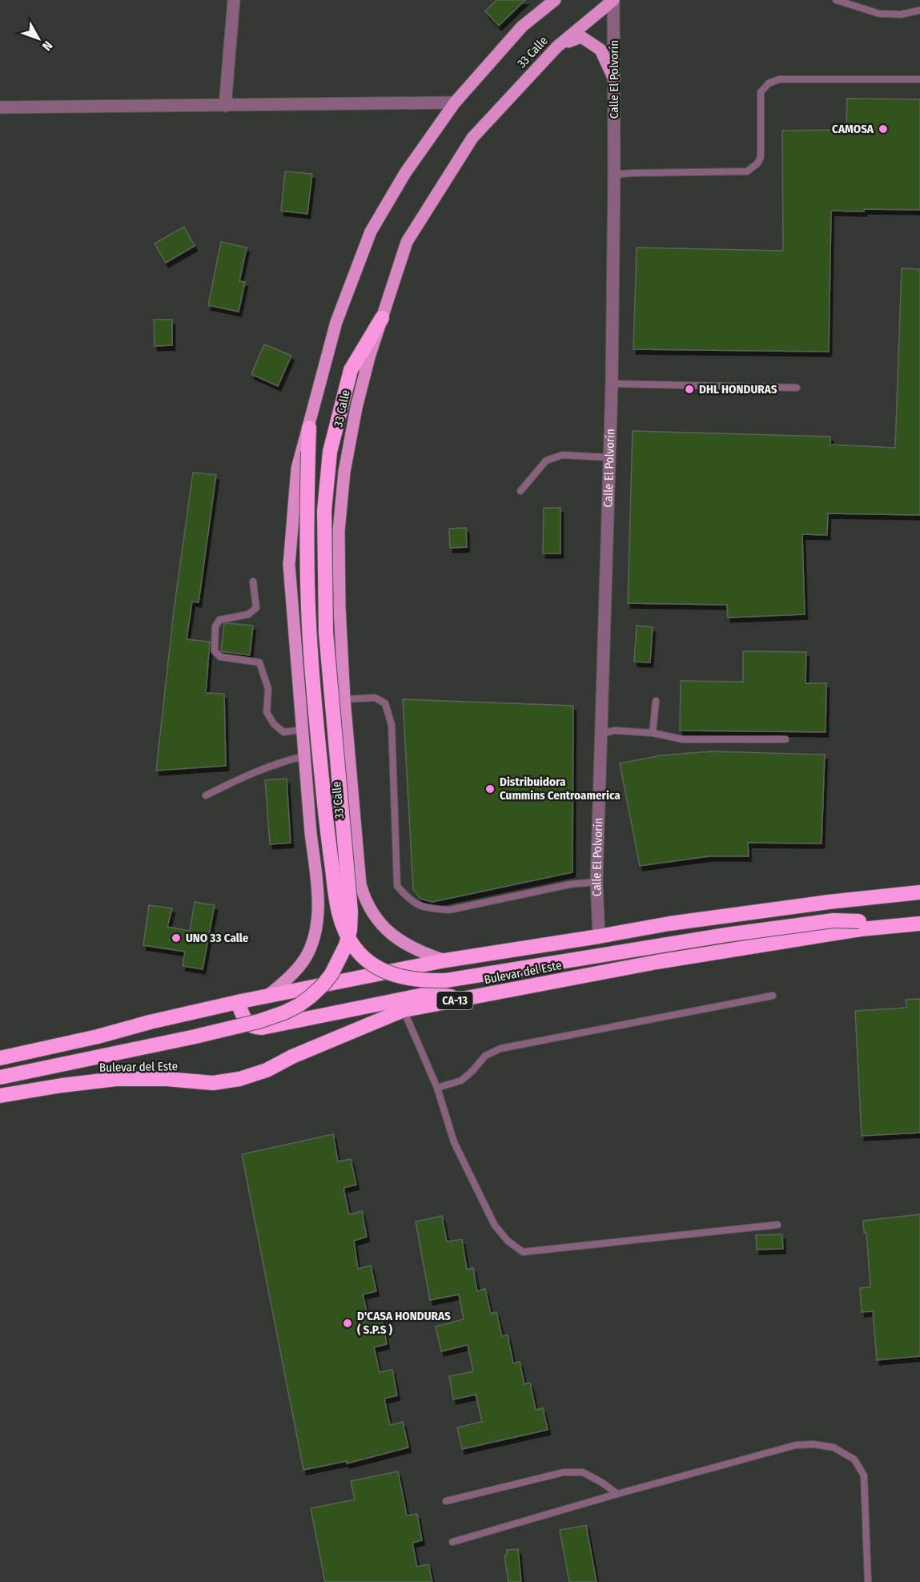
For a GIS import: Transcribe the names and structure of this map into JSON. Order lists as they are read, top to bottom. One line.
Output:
{"streets":{"highway":["Bulevar del Este","CA-13"],"main road":["33 Calle"],"street":["Calle El Polvorín"]},"crossings":[["33 Calle","Calle El Polvorín"],["33 Calle","Bulevar del Este"],["Calle El Polvorín","Bulevar del Este"]],"places":["CAMOSA","DHL HONDURAS","Distribuidora Cummins Centroamerica","UNO 33 Calle","D'CASA HONDURAS ( S.P.S )"],"north":"bottom right"}
